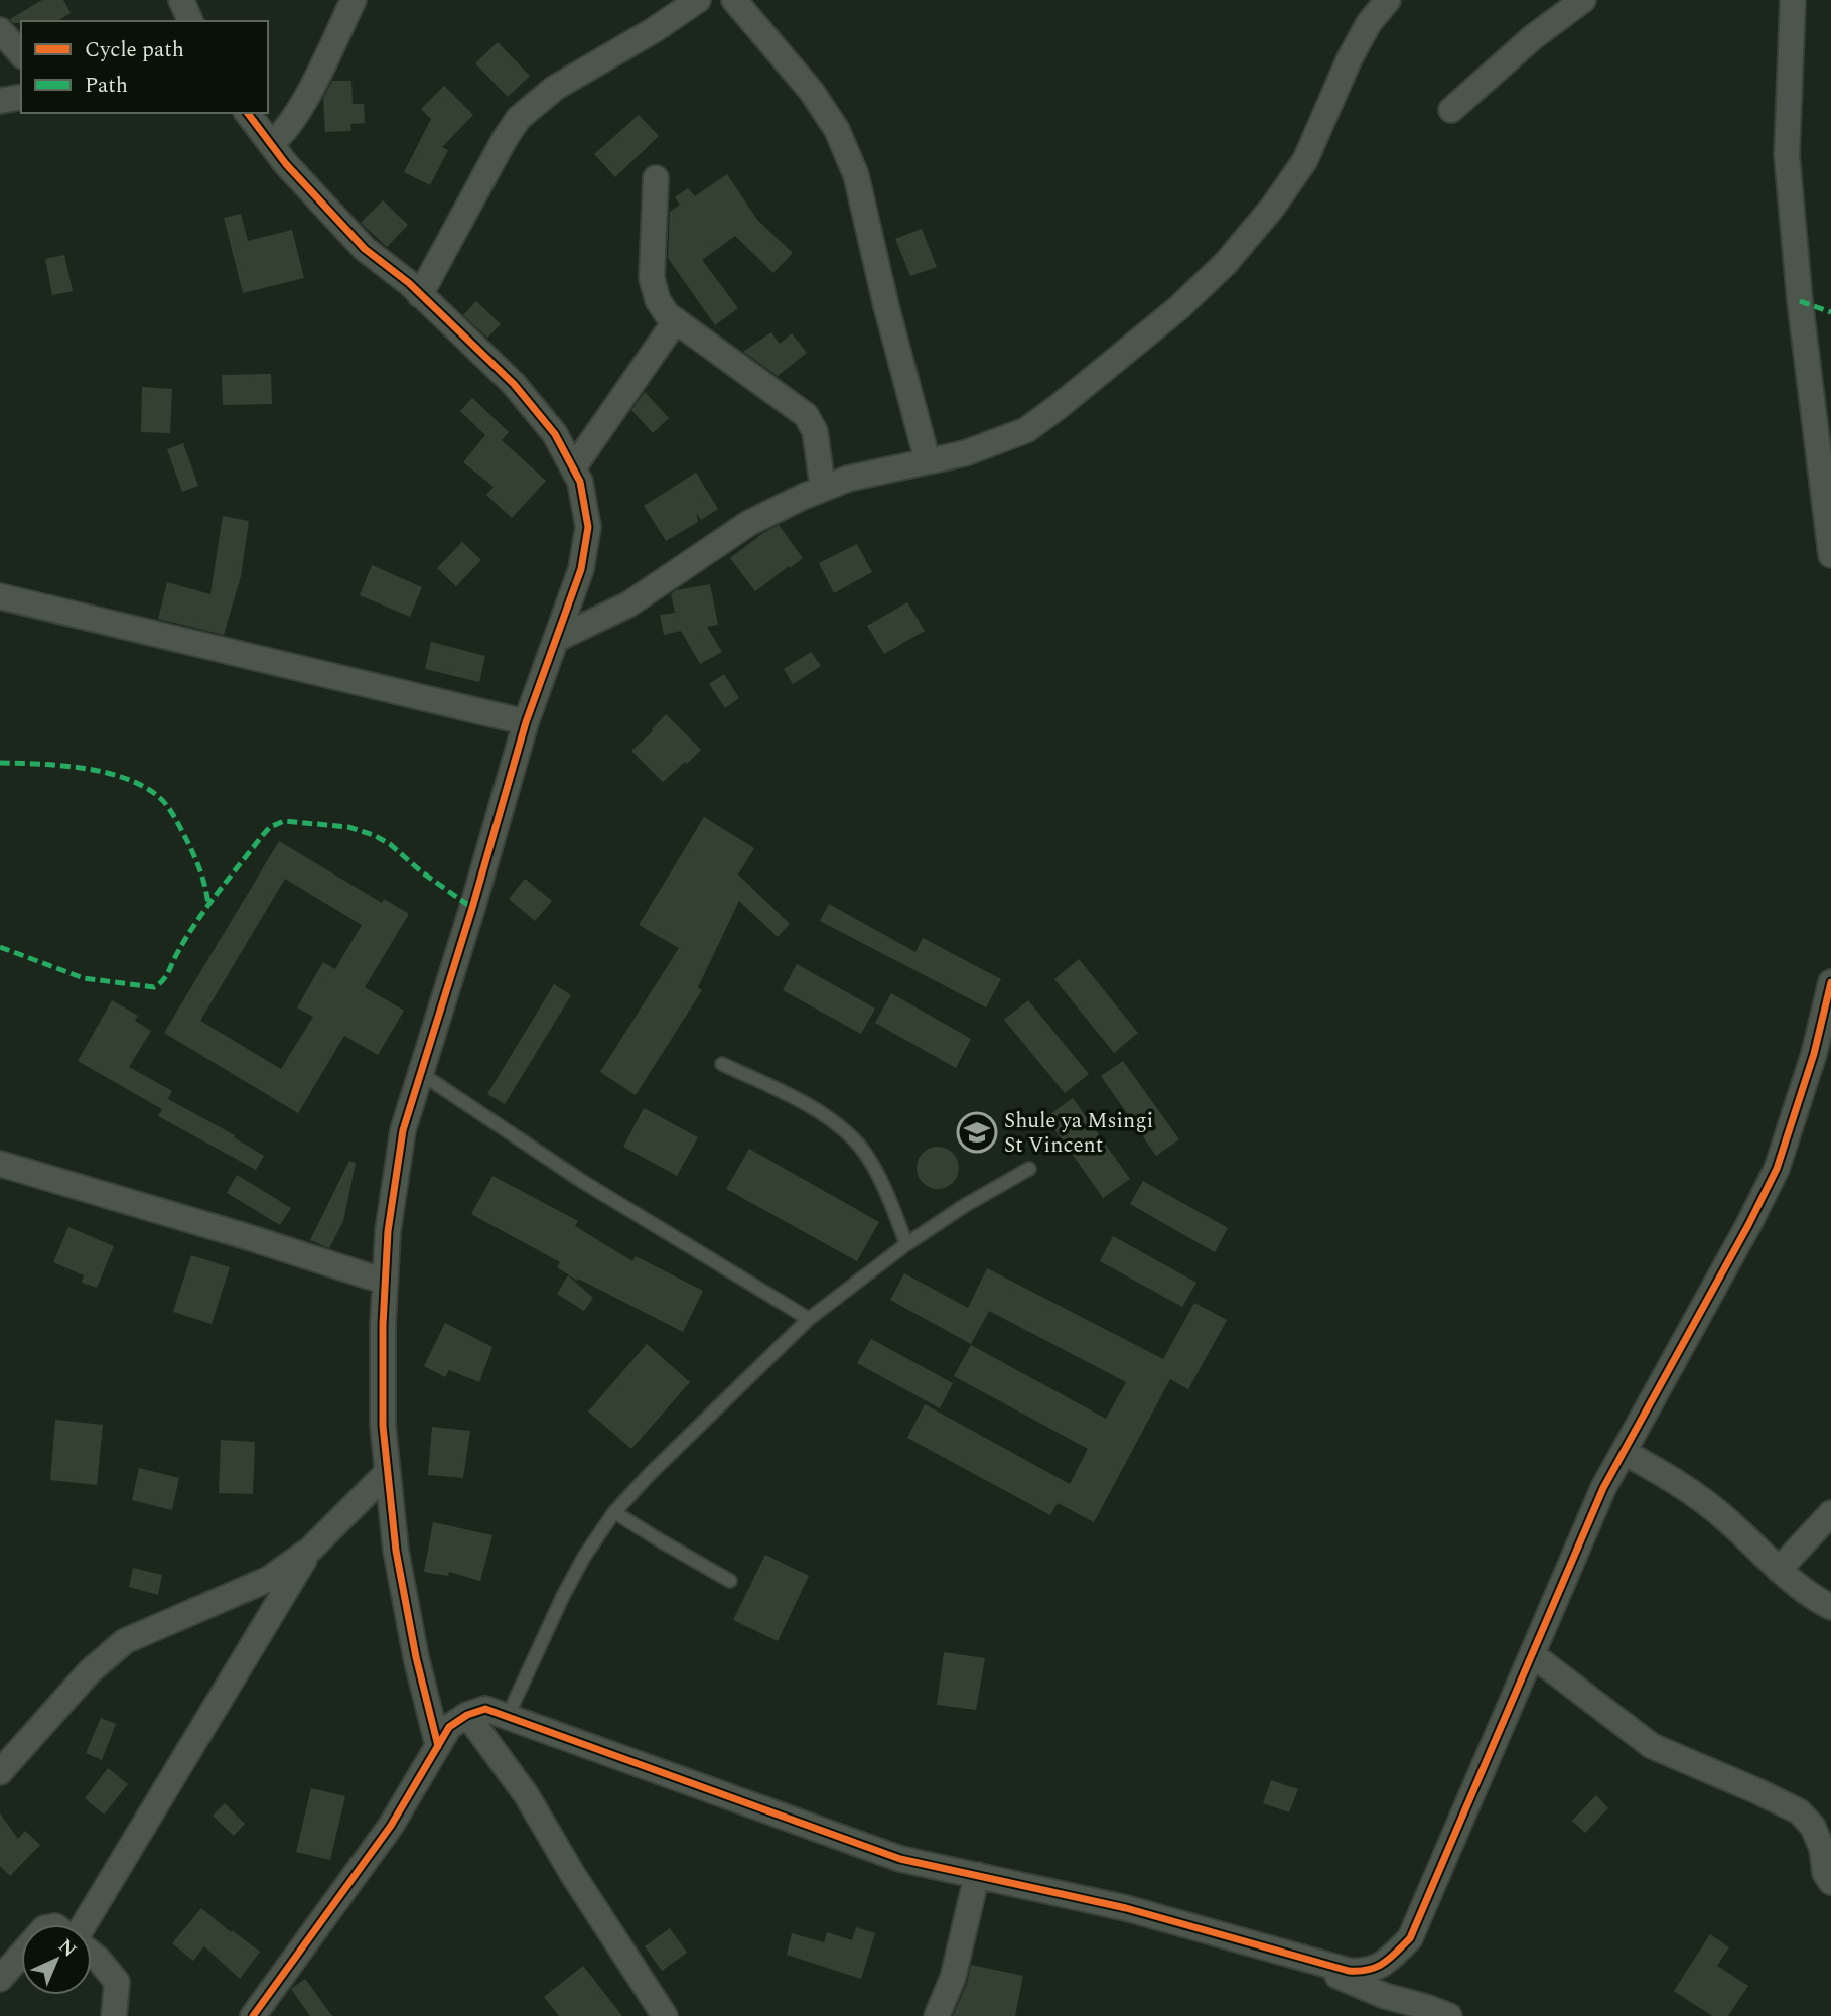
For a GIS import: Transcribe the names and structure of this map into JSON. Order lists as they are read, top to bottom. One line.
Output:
{"places":{"school or university":["Shule ya Msingi St Vincent"]},"legend":["Cycle path","Path"],"north":"top right"}
